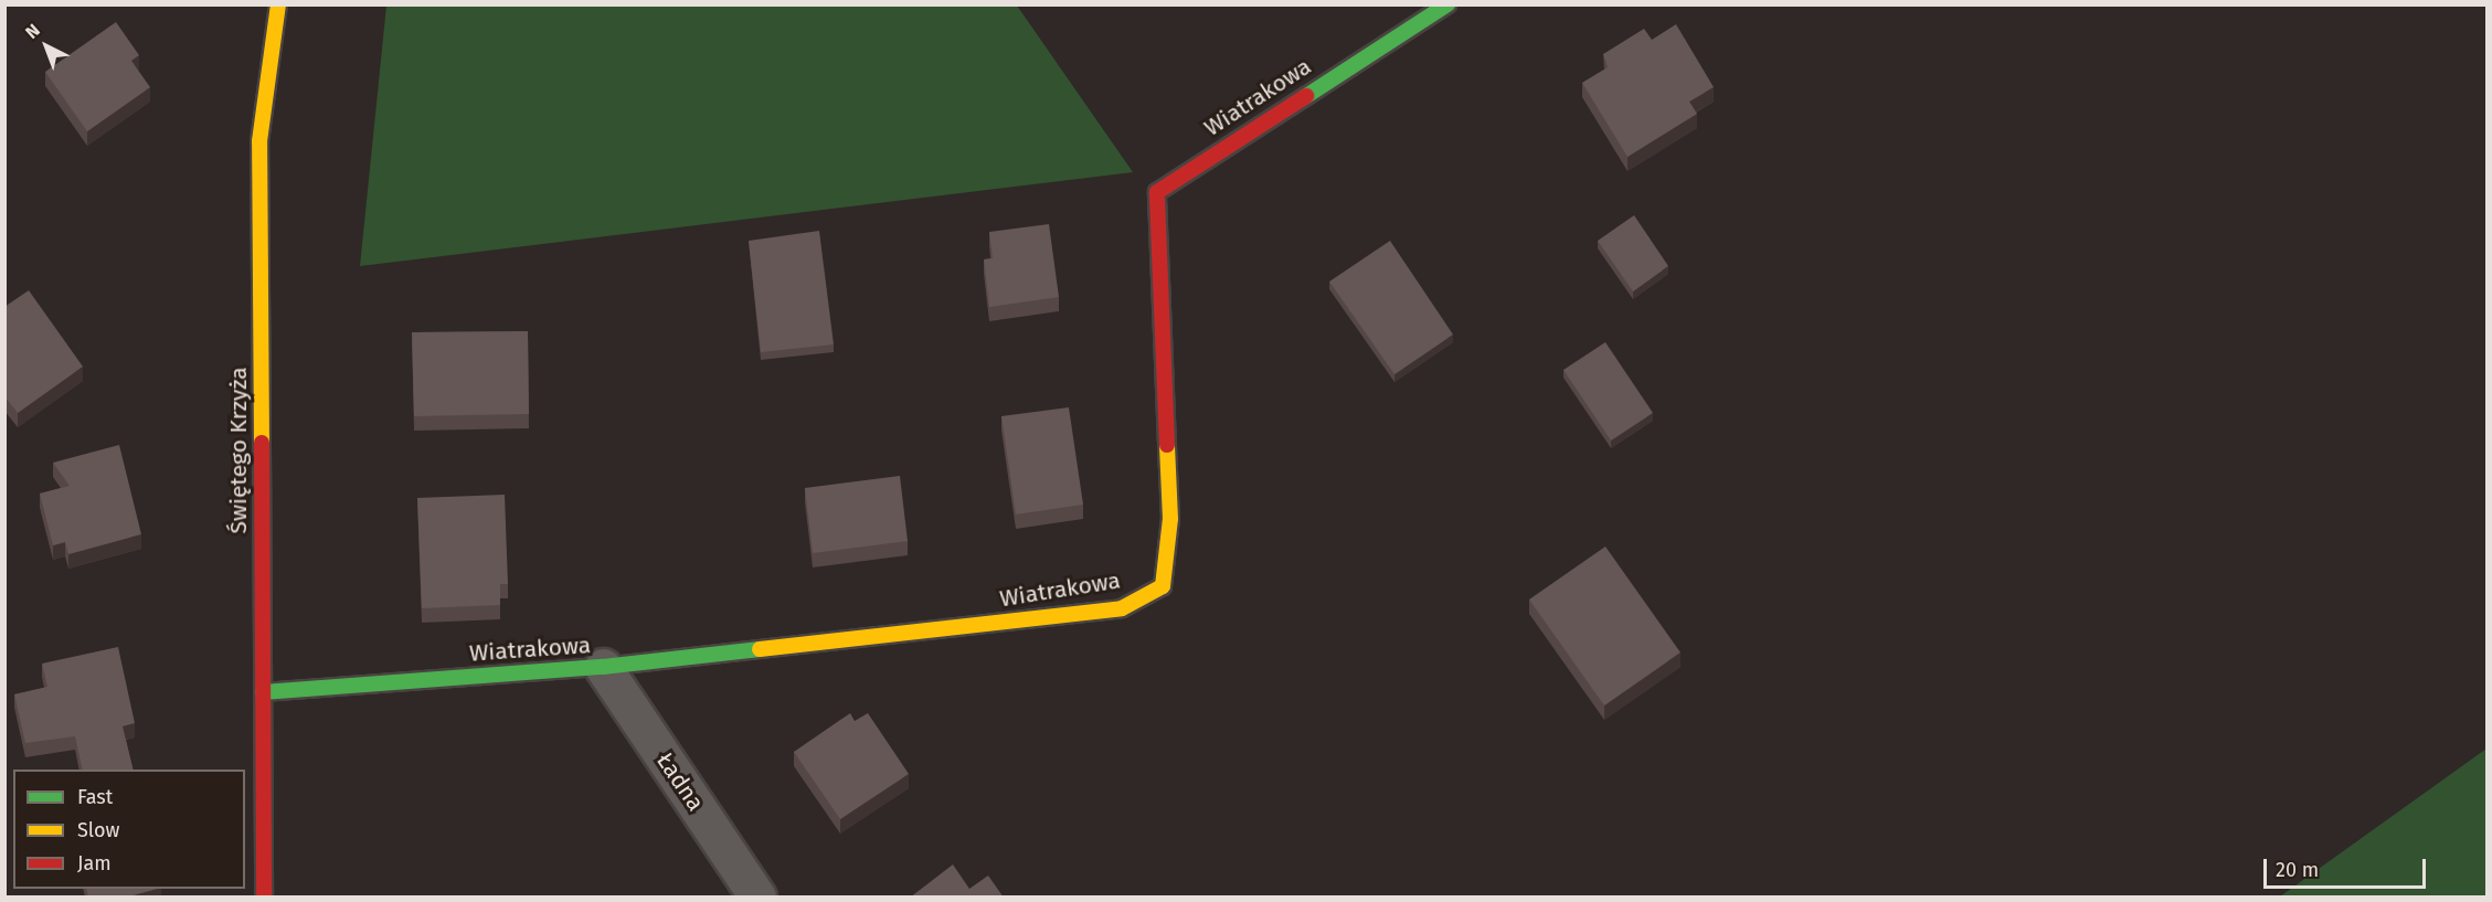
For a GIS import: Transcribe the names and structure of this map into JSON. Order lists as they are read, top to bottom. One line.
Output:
{"streets":{"street":["Wiatrakowa","Świętego Krzyża","Ładna"]},"crossings":[["Wiatrakowa","Świętego Krzyża"],["Wiatrakowa","Ładna"]],"legend":["Fast","Slow","Jam"],"scale_bar":"20 m","north":"top left"}
